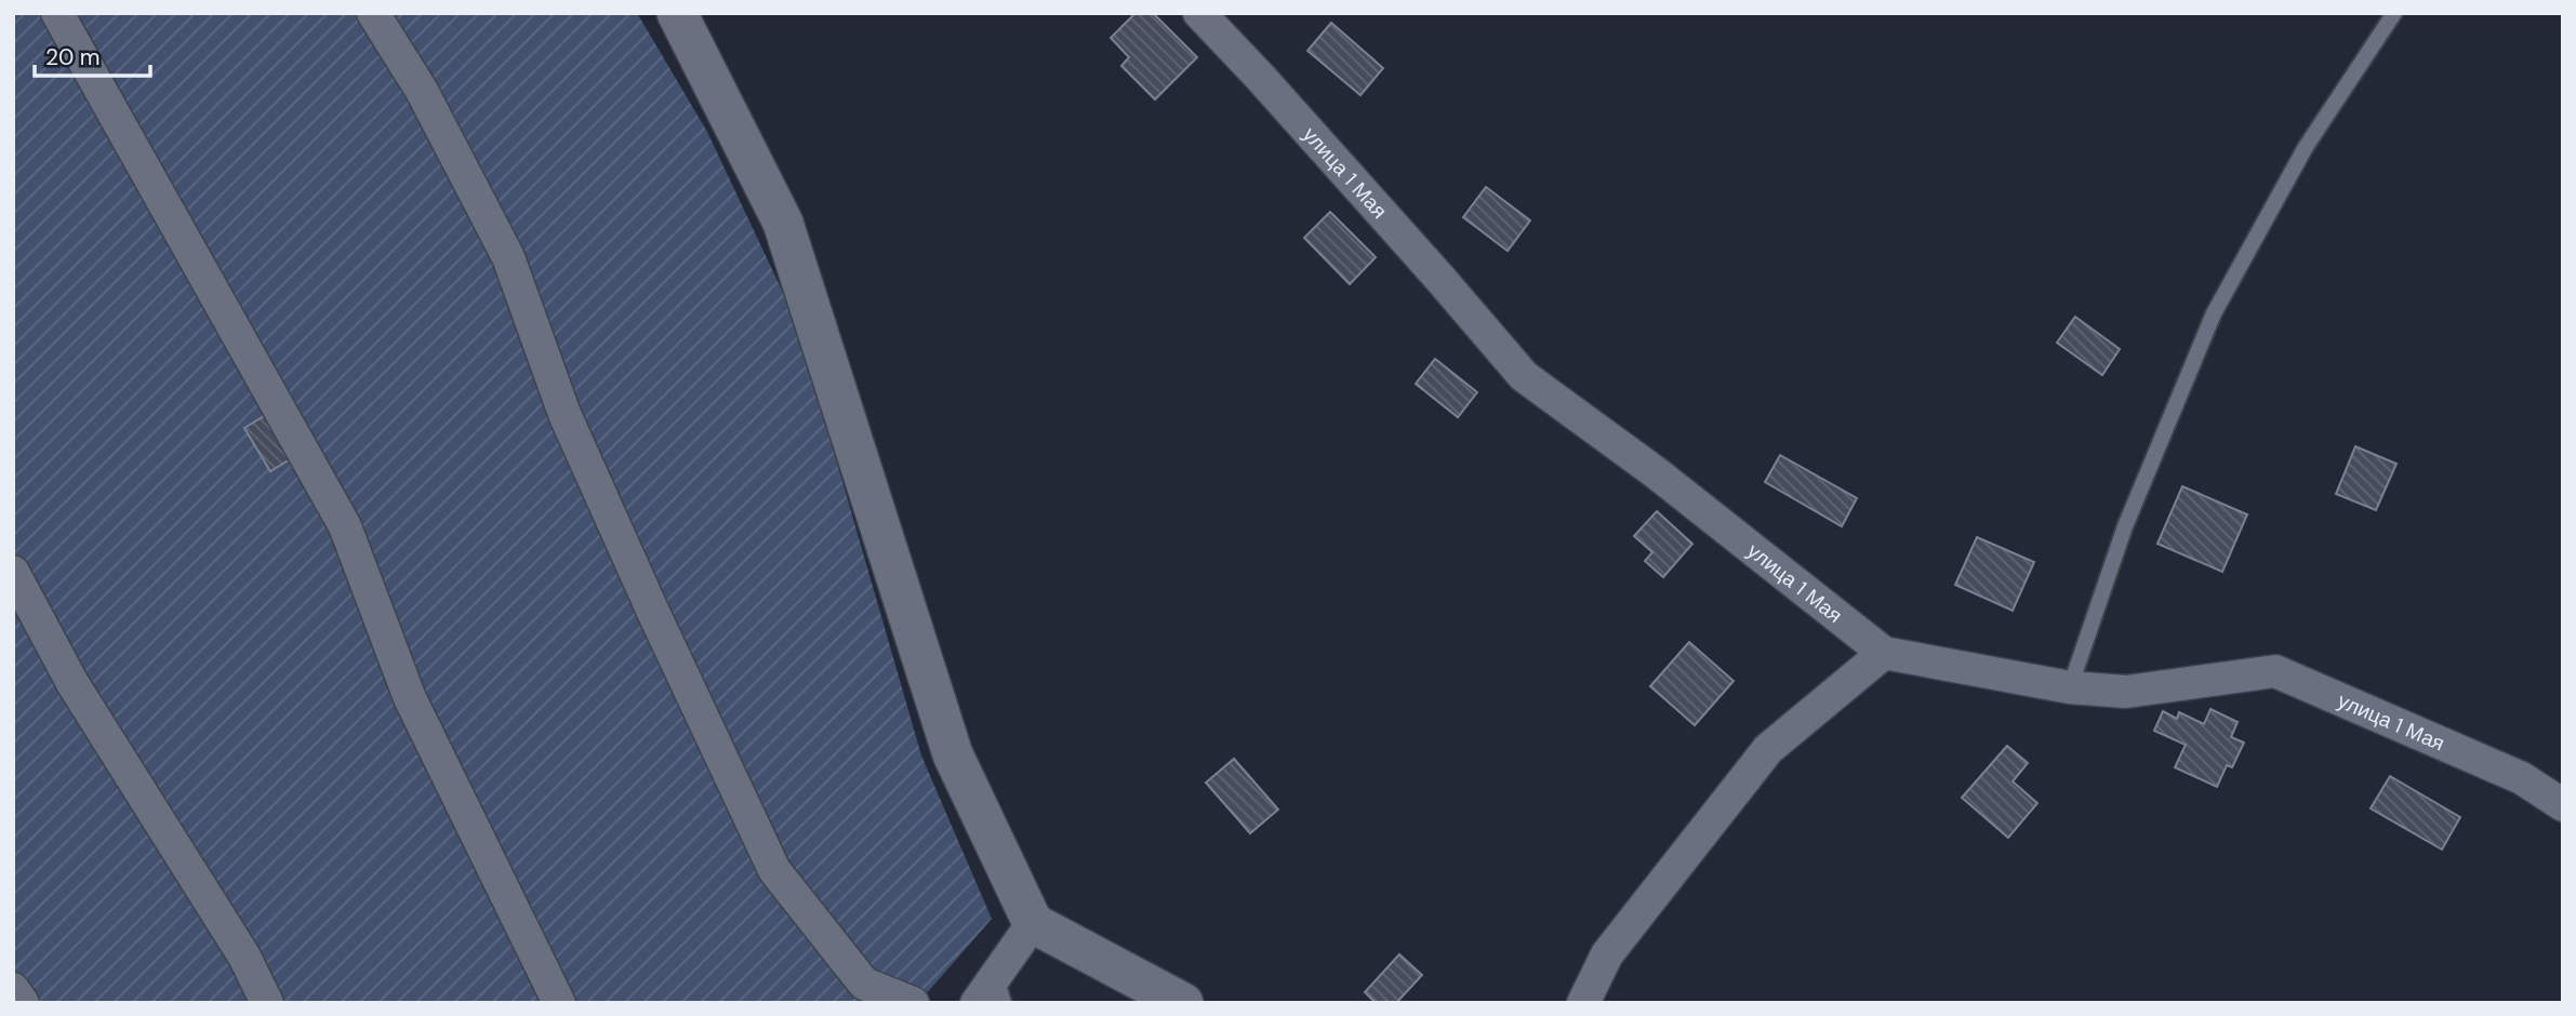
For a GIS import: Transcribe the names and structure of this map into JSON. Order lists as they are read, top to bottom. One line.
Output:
{"streets":{"street":["улица 1 Мая"]},"scale_bar":"20 m"}
